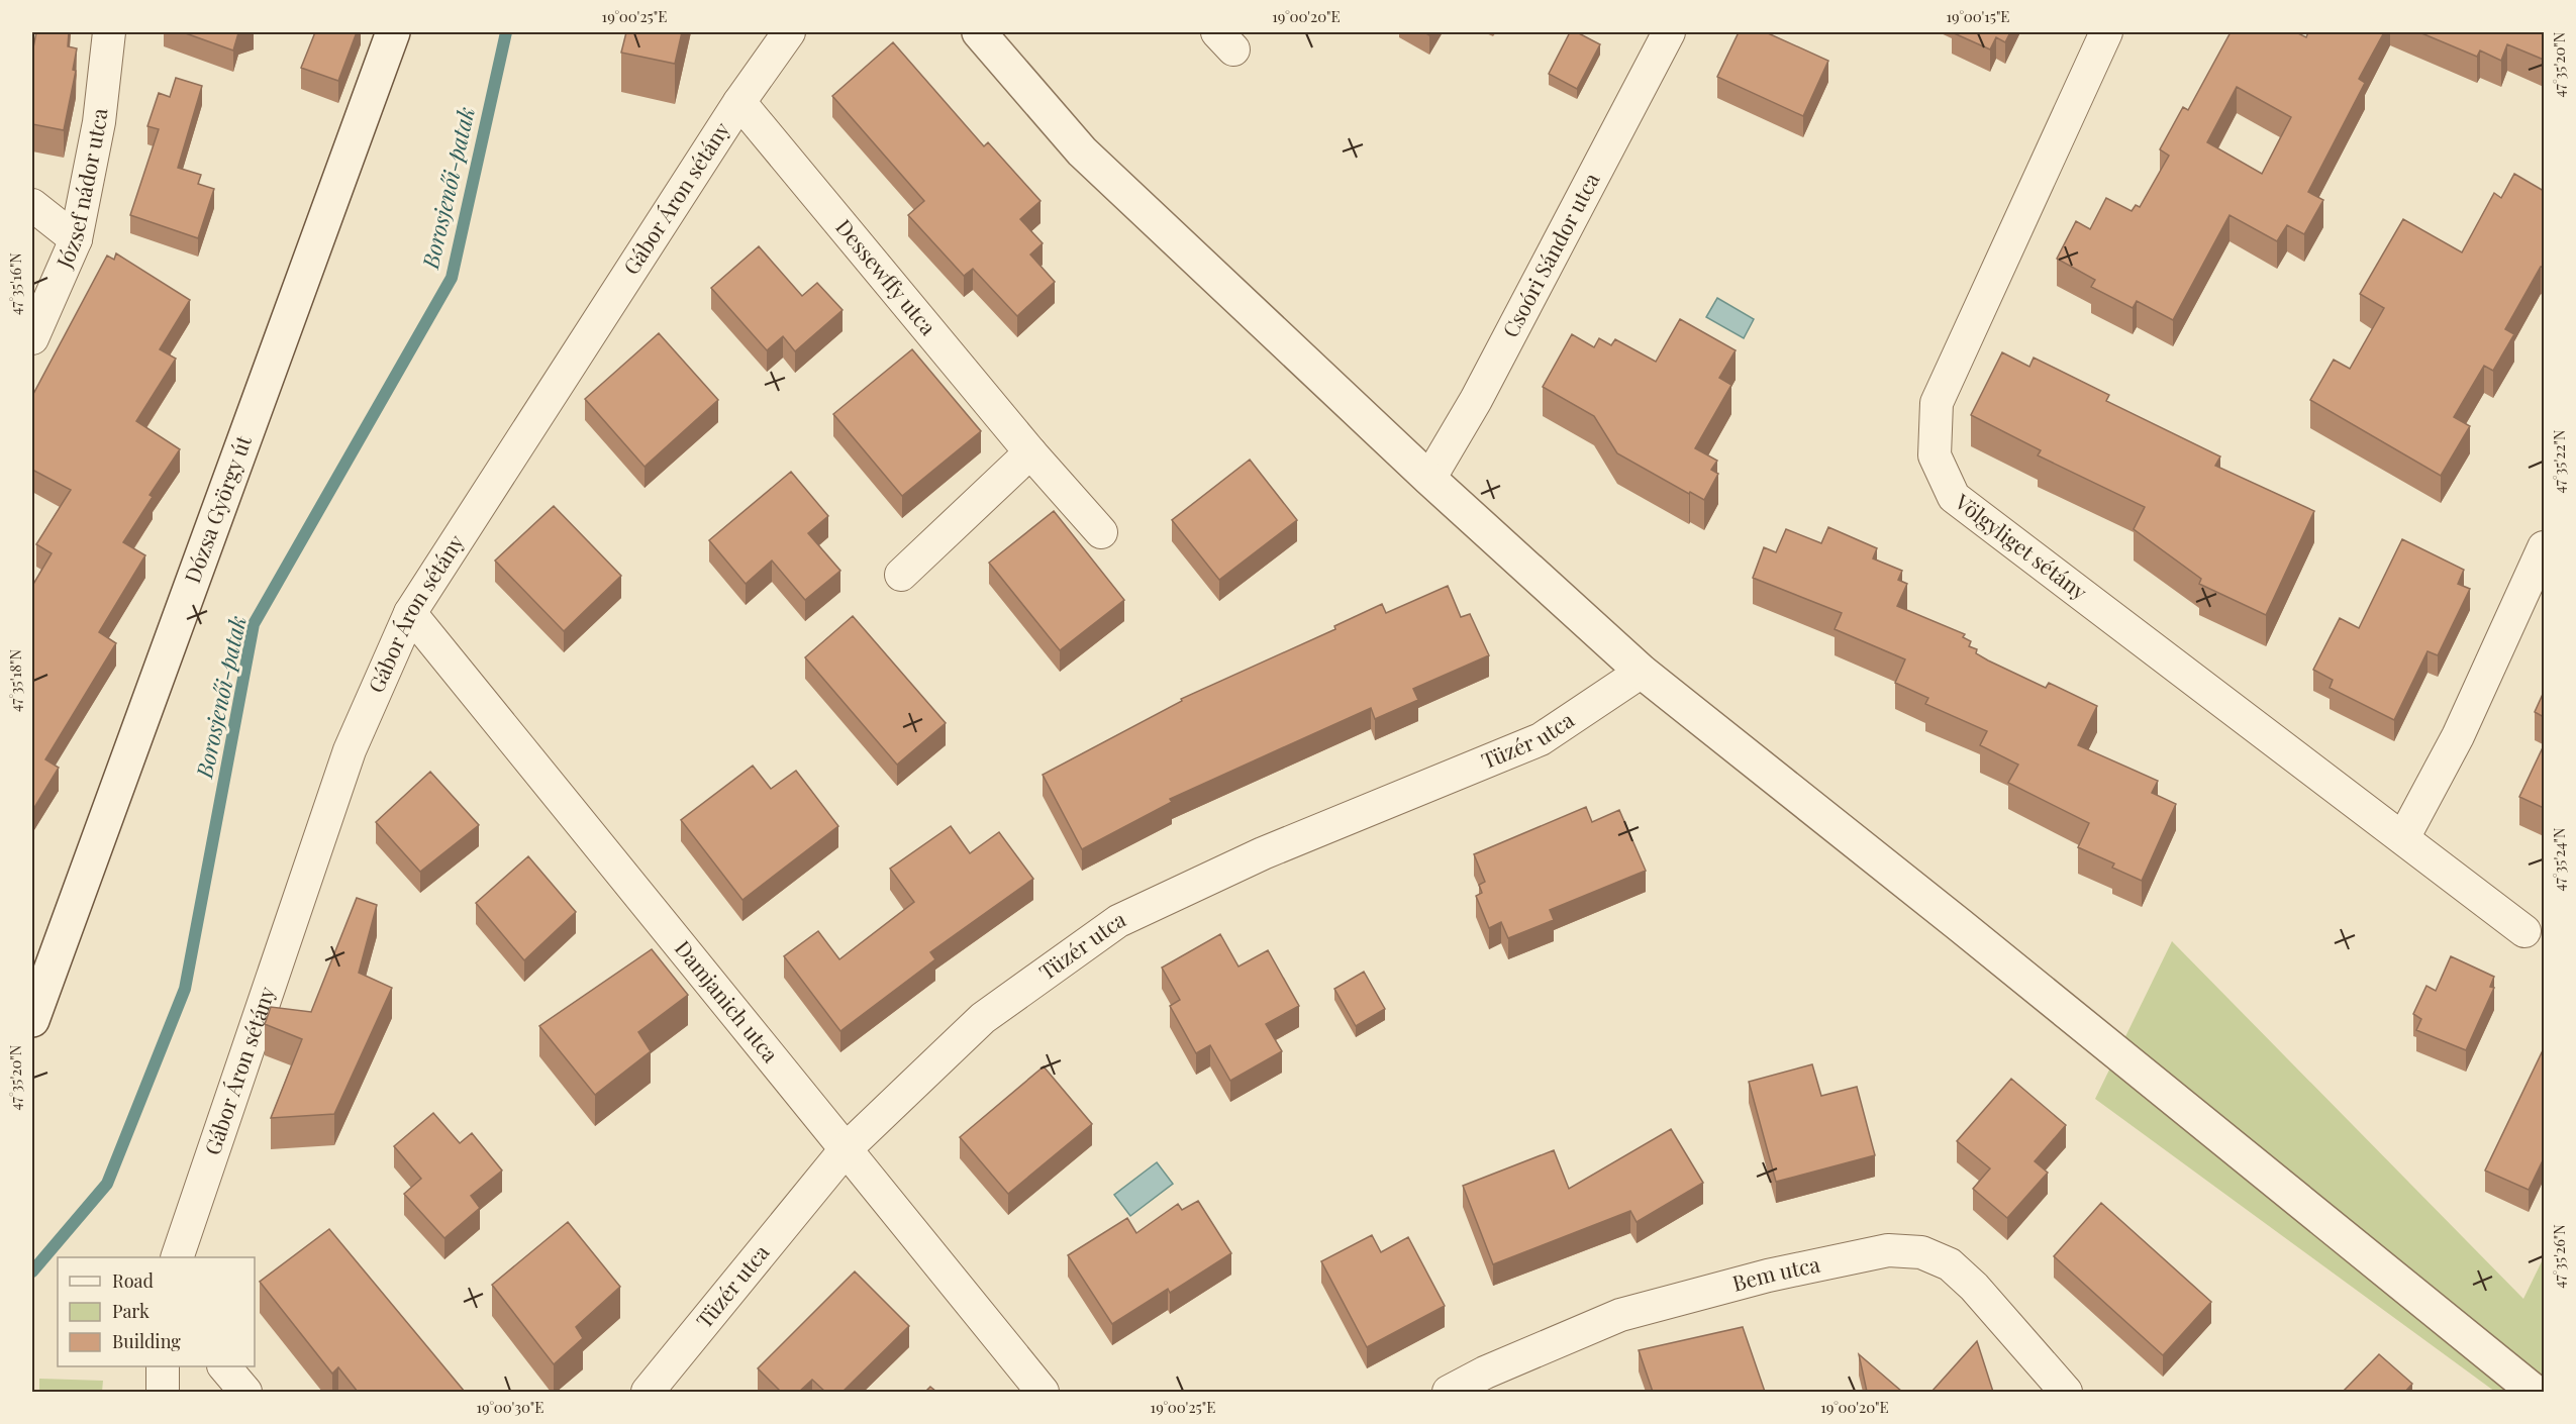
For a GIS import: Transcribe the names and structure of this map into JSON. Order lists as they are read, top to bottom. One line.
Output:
{"streets":{"street":["József nádor utca","Gábor Áron sétány","Csoóri Sándor utca","Dessewffy utca","Dózsa György út","Völgyliget sétány","Tüzér utca","Damjanich utca","Bem utca"]},"crossings":[["Gábor Áron sétány","Dessewffy utca"],["Gábor Áron sétány","Damjanich utca"],["Tüzér utca","Damjanich utca"]],"water":["Borosjenői-patak"],"legend":["Road","Park","Building"],"coordinates":["19°00'25\"E","19°00'20\"E","19°00'15\"E","47°35'20\"N","47°35'16\"N","47°35'22\"N","47°35'18\"N","47°35'24\"N","47°35'26\"N","19°00'30\"E"]}
